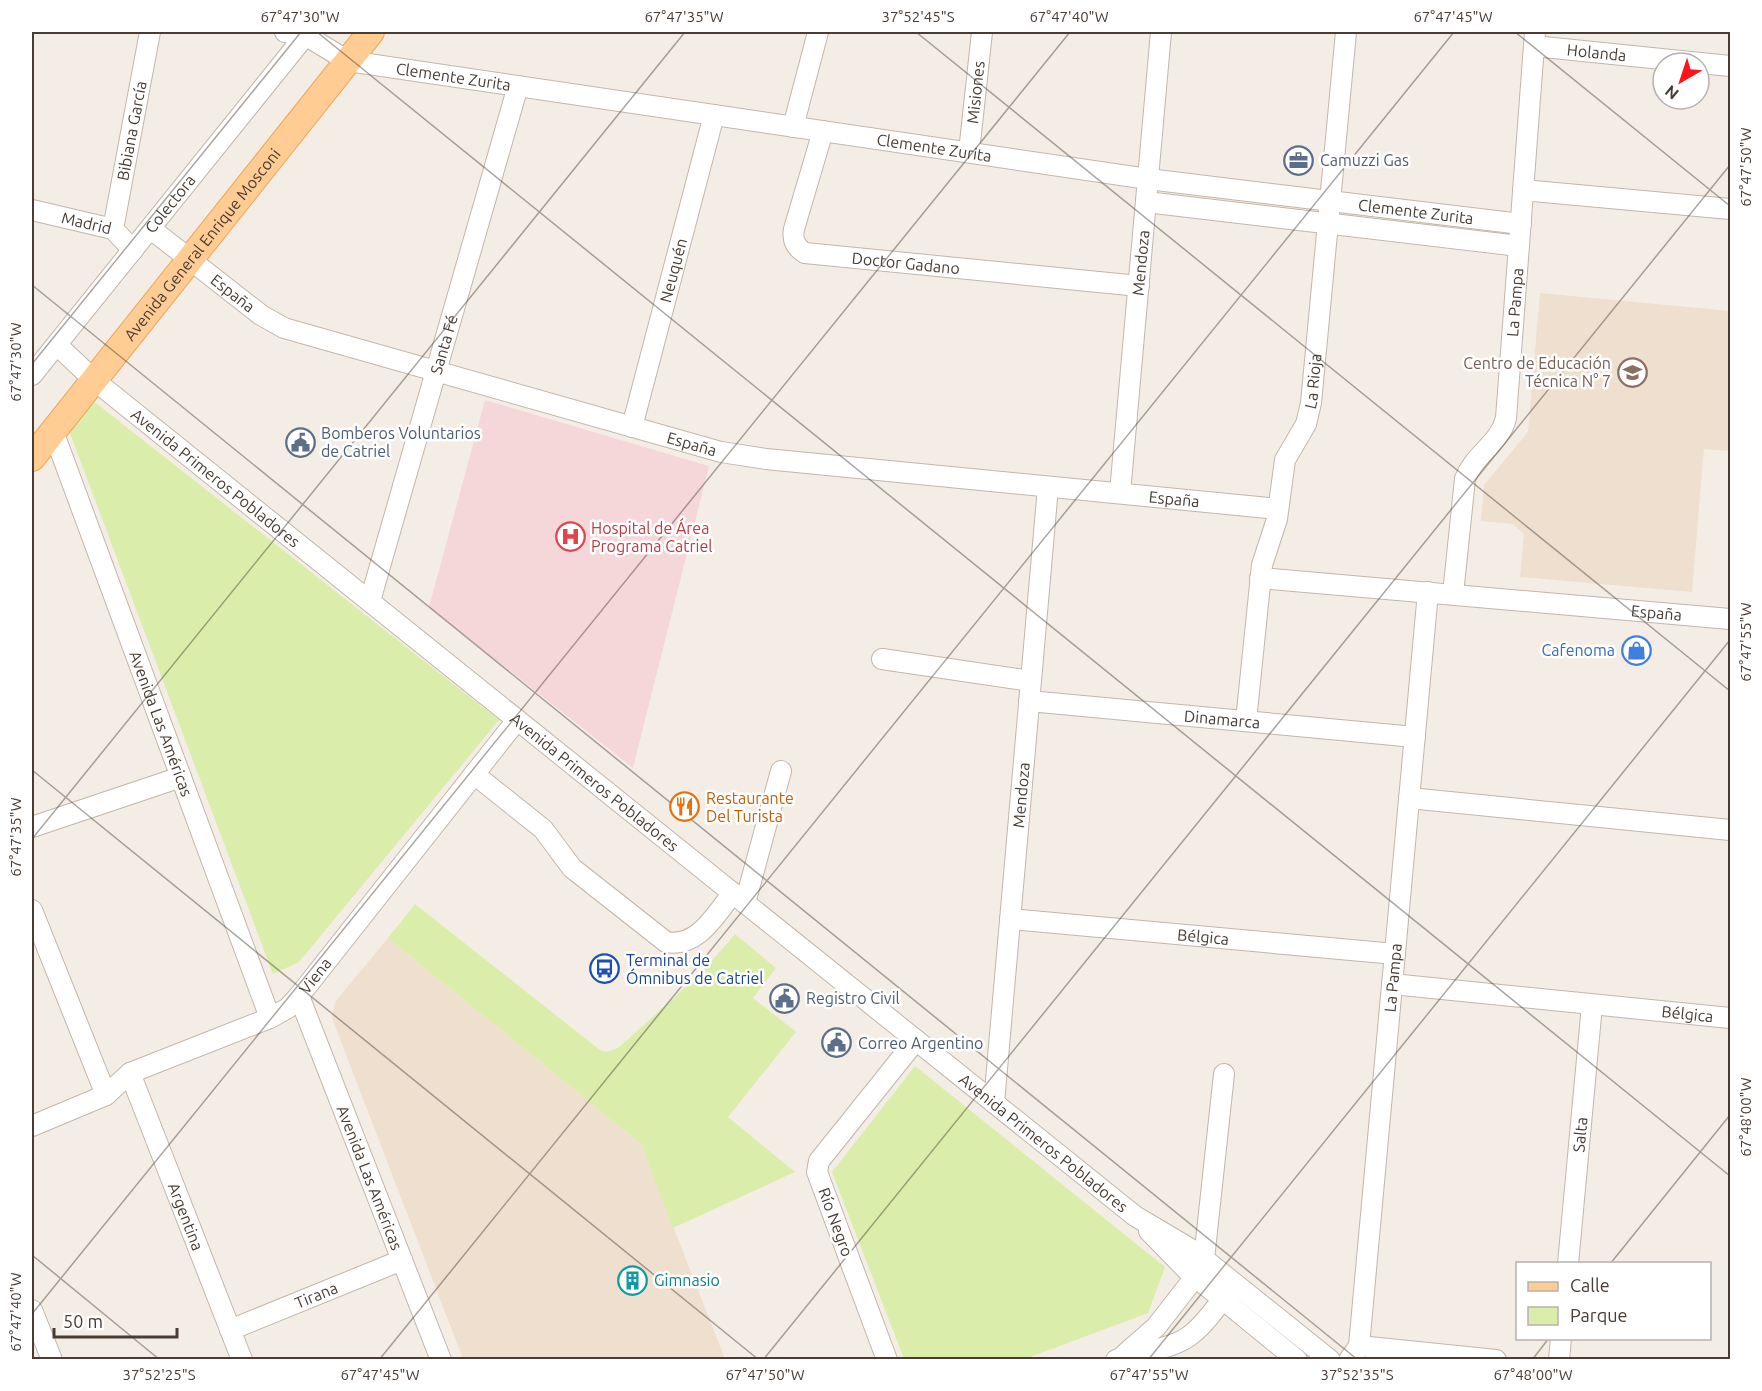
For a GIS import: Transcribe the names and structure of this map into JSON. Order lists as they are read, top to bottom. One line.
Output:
{"streets":{"main road":["Avenida General Enrique Mosconi"],"street":["Holanda","Clemente Zurita","Misiones","Bibiana García","Colectora","Madrid","Mendoza","Doctor Gadano","Neuquén","España","La Pampa","Santa Fé","La Rioja","Avenida Primeros Pobladores","Dinamarca","Avenida Las Américas","Bélgica","Viena","Salta","Argentina","Río Negro","Tirana"]},"crossings":[["Holanda","La Pampa"],["Clemente Zurita","Misiones"],["Clemente Zurita","Avenida General Enrique Mosconi"],["Clemente Zurita","Mendoza"],["Clemente Zurita","Doctor Gadano"],["Clemente Zurita","Neuquén"],["Clemente Zurita","La Pampa"],["Clemente Zurita","Santa Fé"],["Clemente Zurita","La Rioja"],["Bibiana García","Madrid"],["Colectora","Madrid"],["Colectora","España"],["Colectora","Avenida Primeros Pobladores"],["Avenida General Enrique Mosconi","España"],["Avenida General Enrique Mosconi","Avenida Primeros Pobladores"],["Avenida General Enrique Mosconi","Avenida Las Américas"],["Mendoza","Doctor Gadano"],["Mendoza","España"],["Mendoza","Avenida Primeros Pobladores"],["Mendoza","Dinamarca"],["Mendoza","Bélgica"],["Neuquén","España"],["España","La Pampa"],["España","Santa Fé"],["España","La Rioja"],["La Pampa","Dinamarca"],["La Pampa","Bélgica"],["Santa Fé","Avenida Primeros Pobladores"],["La Rioja","Dinamarca"],["Avenida Primeros Pobladores","Viena"],["Avenida Primeros Pobladores","Río Negro"],["Avenida Las Américas","Viena"],["Avenida Las Américas","Tirana"],["Bélgica","Salta"],["Viena","Argentina"],["Argentina","Tirana"]],"places":{"office":["Camuzzi Gas"],"school or university":["Centro de Educación Técnica N° 7"],"public building":["Bomberos Voluntarios de Catriel","Registro Civil","Correo Argentino"],"hospital":["Hospital de Área Programa Catriel"],"shop":["Cafenoma"],"restaurant":["Restaurante Del Turista"],"bus stop":["Terminal de Ómnibus de Catriel"],"building":["Gimnasio"]},"legend":["Calle","Parque"],"scale_bar":"50 m","north":"bottom left","coordinates":["67°47'30\"W","67°47'35\"W","37°52'45\"S","67°47'40\"W","67°47'45\"W","67°47'50\"W","67°47'55\"W","67°48'00\"W","37°52'25\"S","37°52'35\"S"]}
